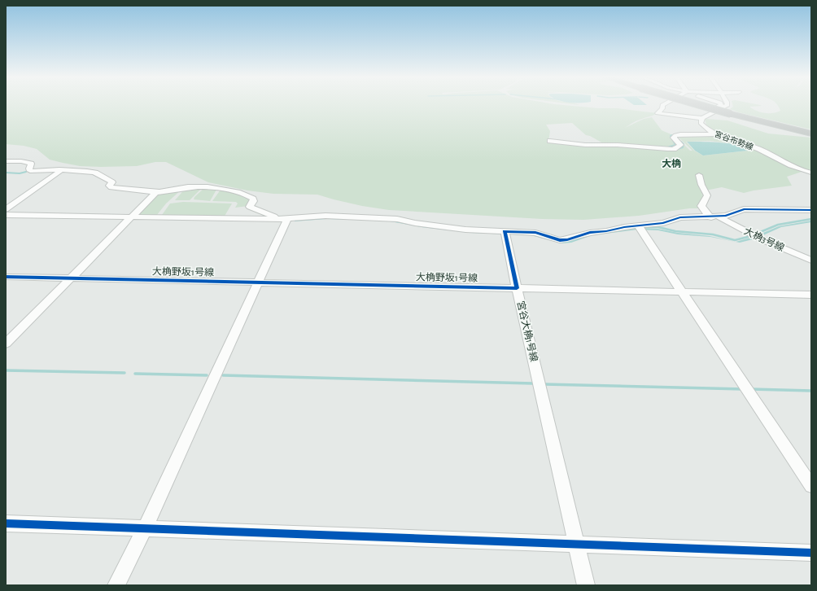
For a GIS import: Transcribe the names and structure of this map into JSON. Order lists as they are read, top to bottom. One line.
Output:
{"streets":{"street":["宮谷布勢線","大桷3号線","大桷野坂1号線","宮谷大桷1号線"]},"crossings":[["大桷野坂1号線","宮谷大桷1号線"]],"districts":["大桷"]}
